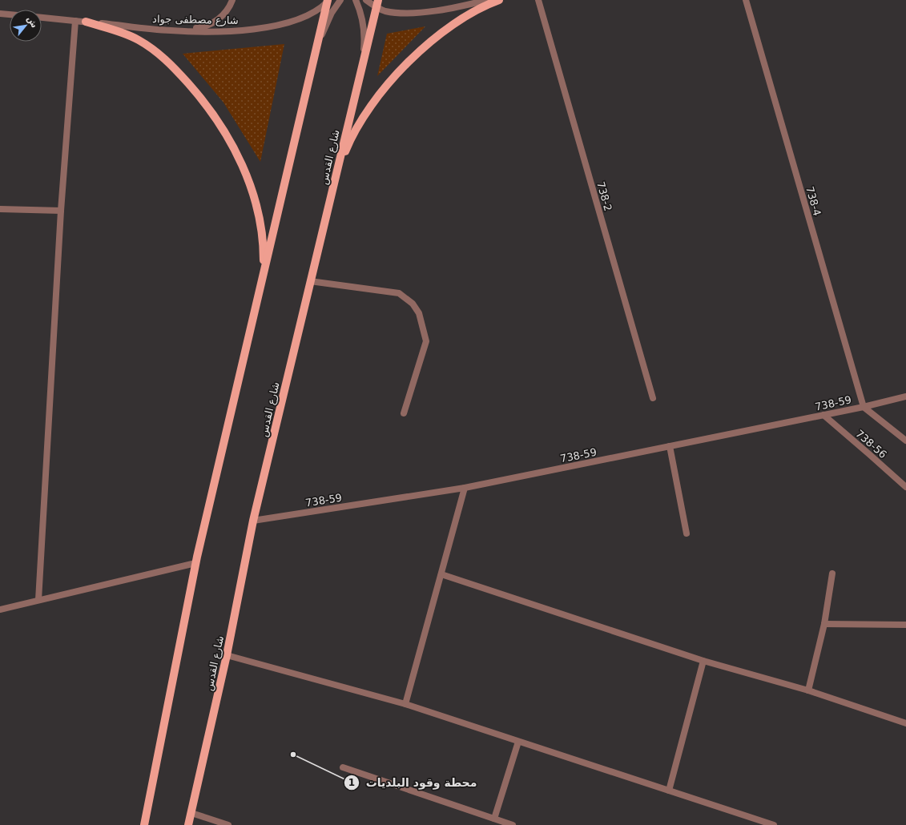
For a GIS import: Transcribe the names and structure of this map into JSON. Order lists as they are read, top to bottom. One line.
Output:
{"streets":{"main road":["شارع القدس"],"street":["شارع مصطفى جواد","738-2","738-4","738-59","738-56"]},"crossings":[["شارع القدس","738-59"],["738-4","738-59"],["738-59","738-56"]],"places":["محطة وقود البلديات"],"north":"top right"}
